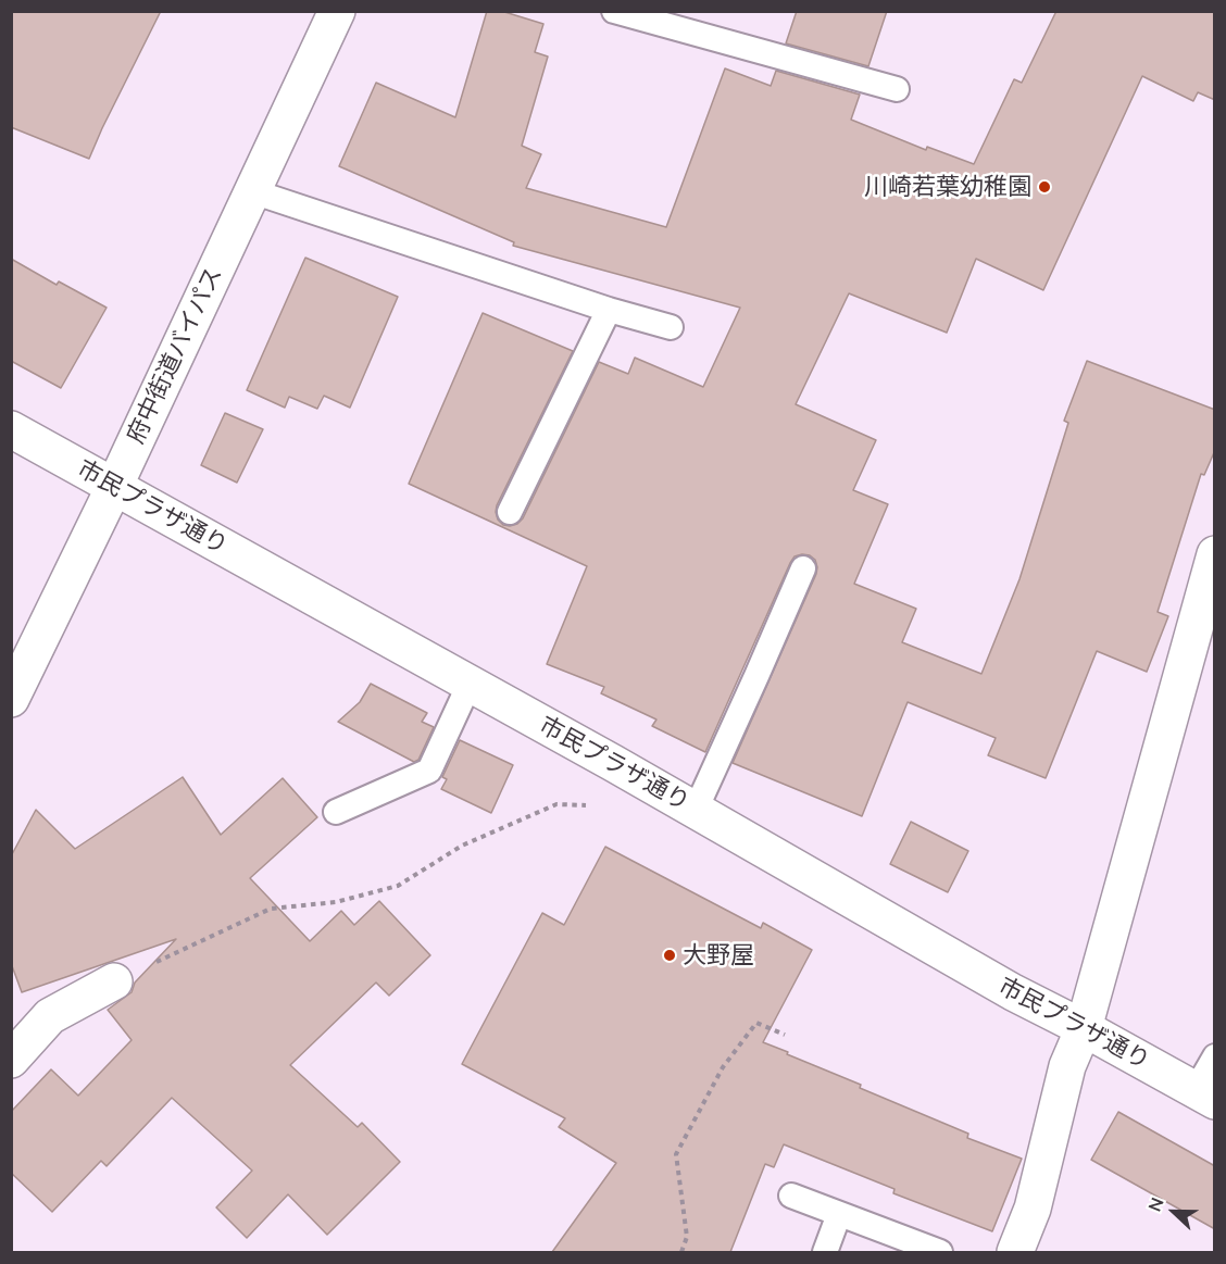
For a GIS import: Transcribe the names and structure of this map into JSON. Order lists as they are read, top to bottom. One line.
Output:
{"streets":{"street":["府中街道バイパス","市民プラザ通り"]},"crossings":[["府中街道バイパス","市民プラザ通り"]],"places":["川崎若葉幼稚園","大野屋"],"north":"left"}
